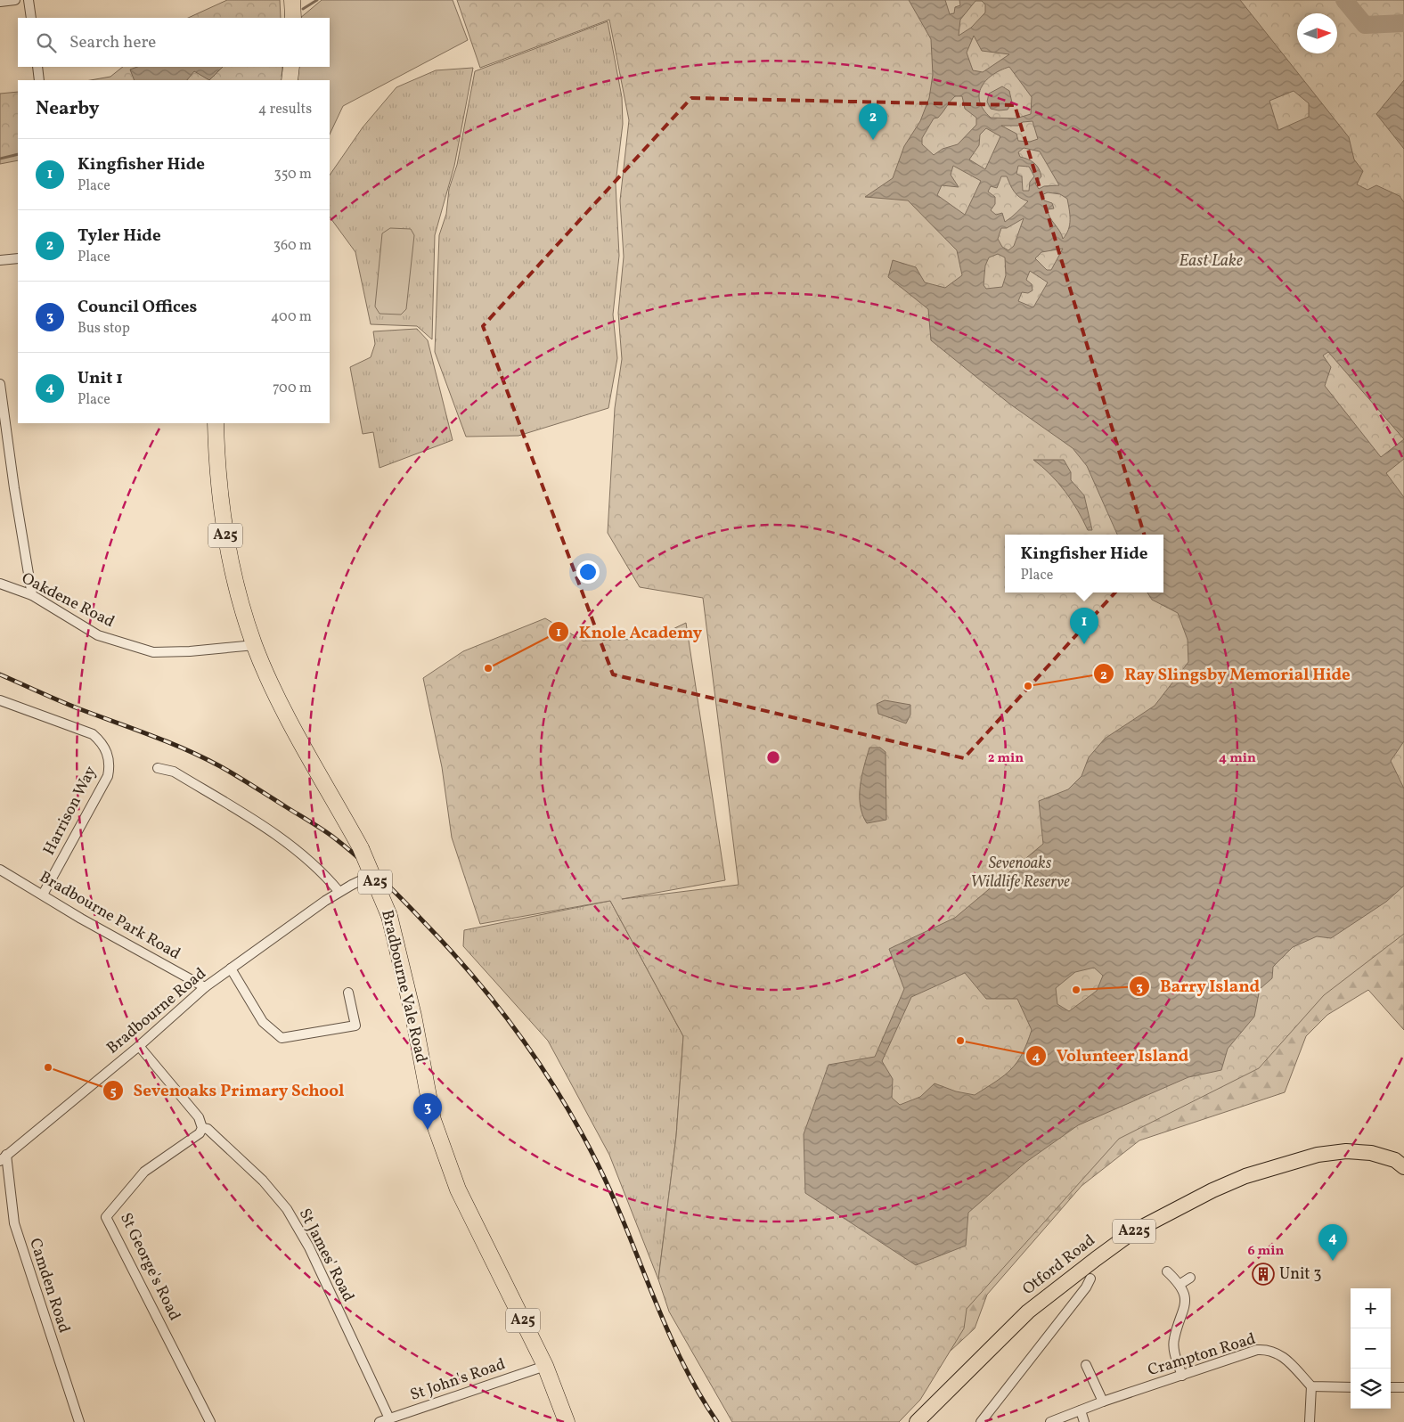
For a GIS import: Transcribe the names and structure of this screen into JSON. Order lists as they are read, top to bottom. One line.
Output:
{"streets":{"highway":["A25","Bradbourne Vale Road"],"main road":["A225","Otford Road"],"street":["Oakdene Road","Harrison Way","Bradbourne Park Road","Bradbourne Road","St James' Road","St George's Road","Camden Road","Crampton Road","St John's Road"]},"crossings":[["Oakdene Road","Bradbourne Vale Road"],["Harrison Way","Bradbourne Park Road"],["Bradbourne Park Road","Bradbourne Road"],["Bradbourne Vale Road","Bradbourne Road"],["Bradbourne Vale Road","St John's Road"],["Bradbourne Road","Camden Road"],["St James' Road","St George's Road"],["St James' Road","St John's Road"]],"water":["East Lake"],"parks":["Sevenoaks Wildlife Reserve"],"places":{"other":["Knole Academy","Ray Slingsby Memorial Hide","Barry Island","Volunteer Island","Sevenoaks Primary School"],"building":["Unit 3"]},"north":"right","page":{"search":"Search here","heading":["Nearby","4 results"],"pins":["2","1","3","4"],"list":[{"mark":"1","name":"Kingfisher Hide","note":"Place","value":"350 m"},{"mark":"2","name":"Tyler Hide","note":"Place","value":"360 m"},{"mark":"3","name":"Council Offices","note":"Bus stop","value":"400 m"},{"mark":"4","name":"Unit 1","note":"Place","value":"700 m"}],"popup":["Kingfisher Hide","Place"],"map_buttons":["+","−"]},"rings":["2 min","4 min","6 min"]}
